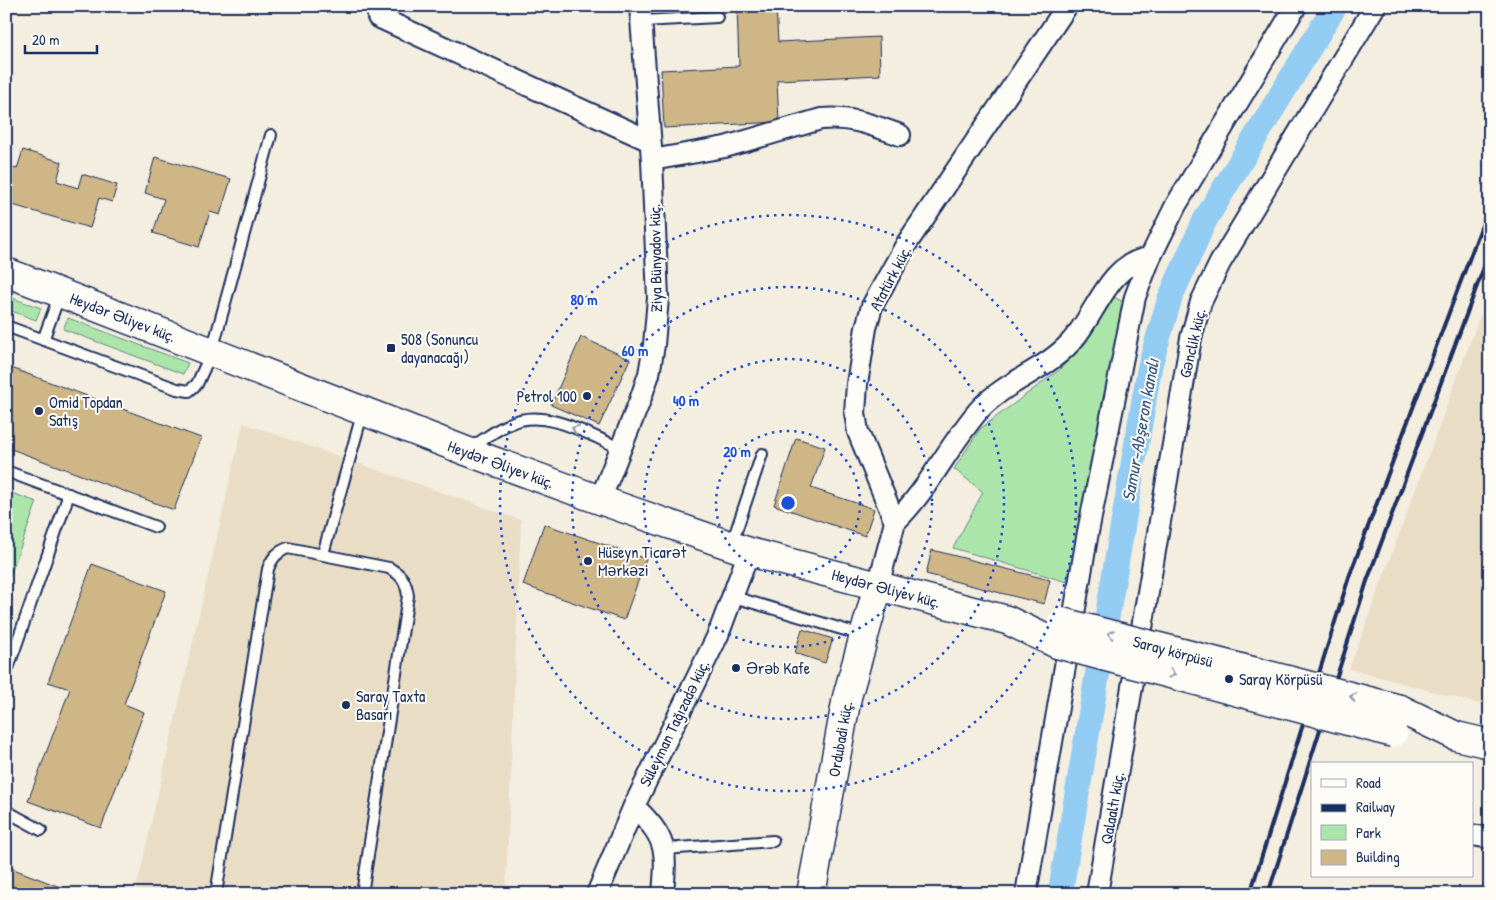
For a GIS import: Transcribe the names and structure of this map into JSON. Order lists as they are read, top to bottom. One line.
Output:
{"streets":{"main road":["Heydər Əliyev küç.","Saray körpüsü","Ordubadi küç."],"street":["Ziya Bünyadov küç.","Atatürk küç.","Gənclik küç.","Süleyman Tağızadə küç.","Qalaaltı küç."]},"crossings":[["Ziya Bünyadov küç.","Heydər Əliyev küç."],["Heydər Əliyev küç.","Saray körpüsü"],["Heydər Əliyev küç.","Süleyman Tağızadə küç."],["Heydər Əliyev küç.","Ordubadi küç."],["Gənclik küç.","Qalaaltı küç."]],"water":["Samur-Abşeron kanalı"],"places":{"transit":["508 (Sonuncu dayanacağı)"],"other":["Petrol 100","Omid Topdan Satış","Hüseyn Ticarət Mərkəzi","Ərəb Kafe","Saray Körpüsü","Saray Taxta Basarı"]},"legend":["Road","Railway","Park","Building"],"scale_bar":"20 m","rings":["80 m","60 m","40 m","20 m"]}
